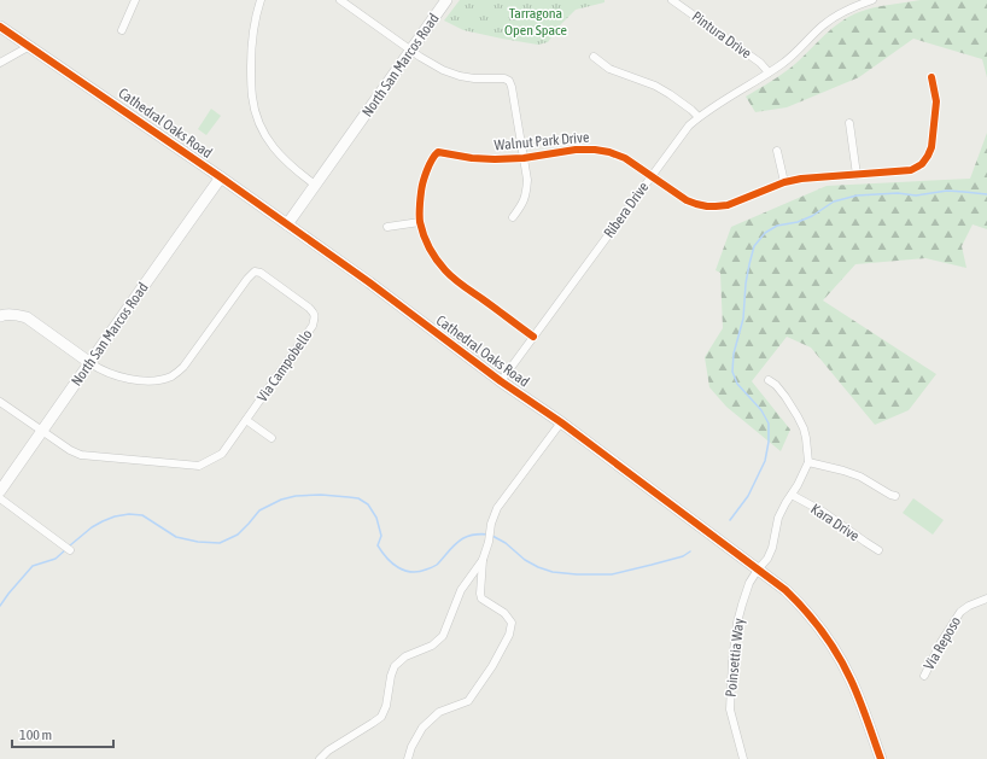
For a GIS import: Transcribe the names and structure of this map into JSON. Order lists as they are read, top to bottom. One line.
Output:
{"streets":{"main road":["North San Marcos Road","Cathedral Oaks Road"],"street":["Pintura Drive","Walnut Park Drive","Ribera Drive","Via Campobello","Kara Drive","Via Reposo","Poinsettia Way"]},"crossings":[["Pintura Drive","Ribera Drive"],["North San Marcos Road","Cathedral Oaks Road"],["North San Marcos Road","Via Campobello"],["Cathedral Oaks Road","Ribera Drive"],["Cathedral Oaks Road","Poinsettia Way"],["Walnut Park Drive","Ribera Drive"],["Kara Drive","Poinsettia Way"]],"parks":["Tarragona Open Space"],"scale_bar":"100 m"}
